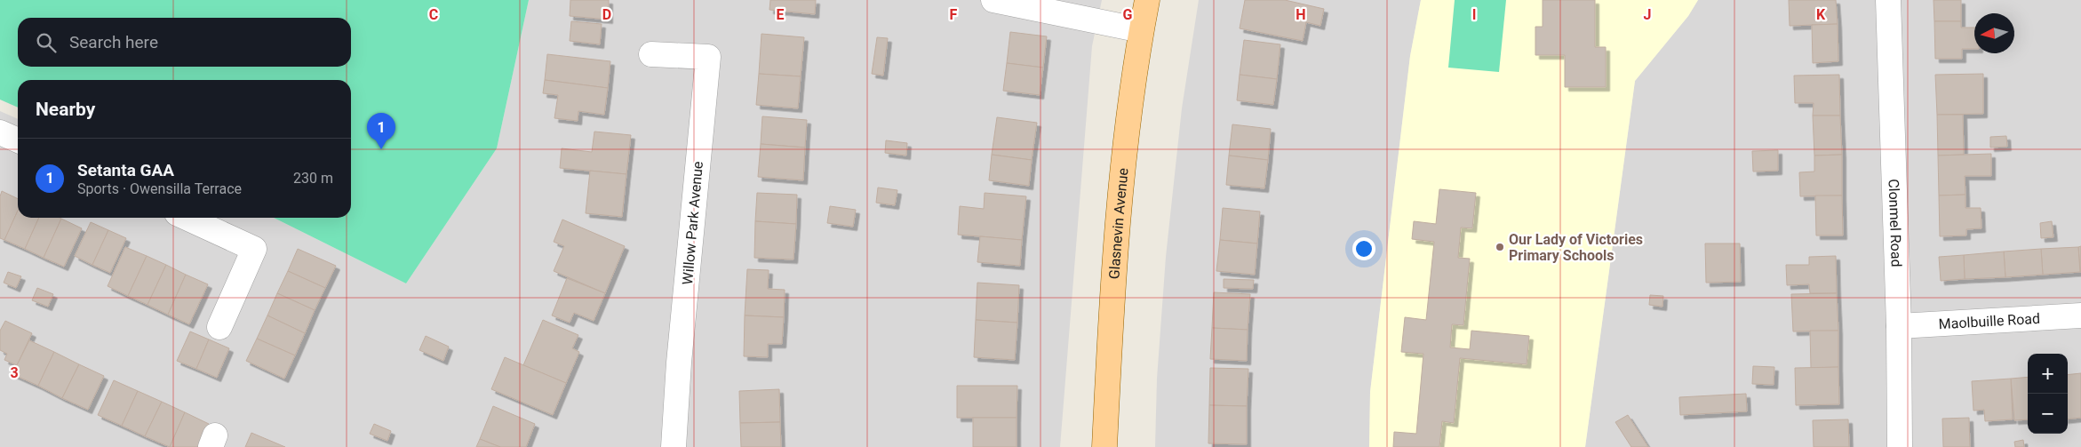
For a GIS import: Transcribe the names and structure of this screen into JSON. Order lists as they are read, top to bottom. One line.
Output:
{"streets":{"main road":["Glasnevin Avenue"],"street":["Willow Park Avenue","Clonmel Road","Maolbuille Road"]},"crossings":[["Clonmel Road","Maolbuille Road"]],"places":["Our Lady of Victories Primary Schools"],"north":"left","page":{"search":"Search here","heading":"Nearby","pins":"1","list":[{"mark":"1","name":"Setanta GAA","note":"Sports · Owensilla Terrace","value":"230 m"}],"map_buttons":["+","−"]},"grid":{"columns":["C","D","E","F","G","H","I","J","K"],"rows":["3"]}}
